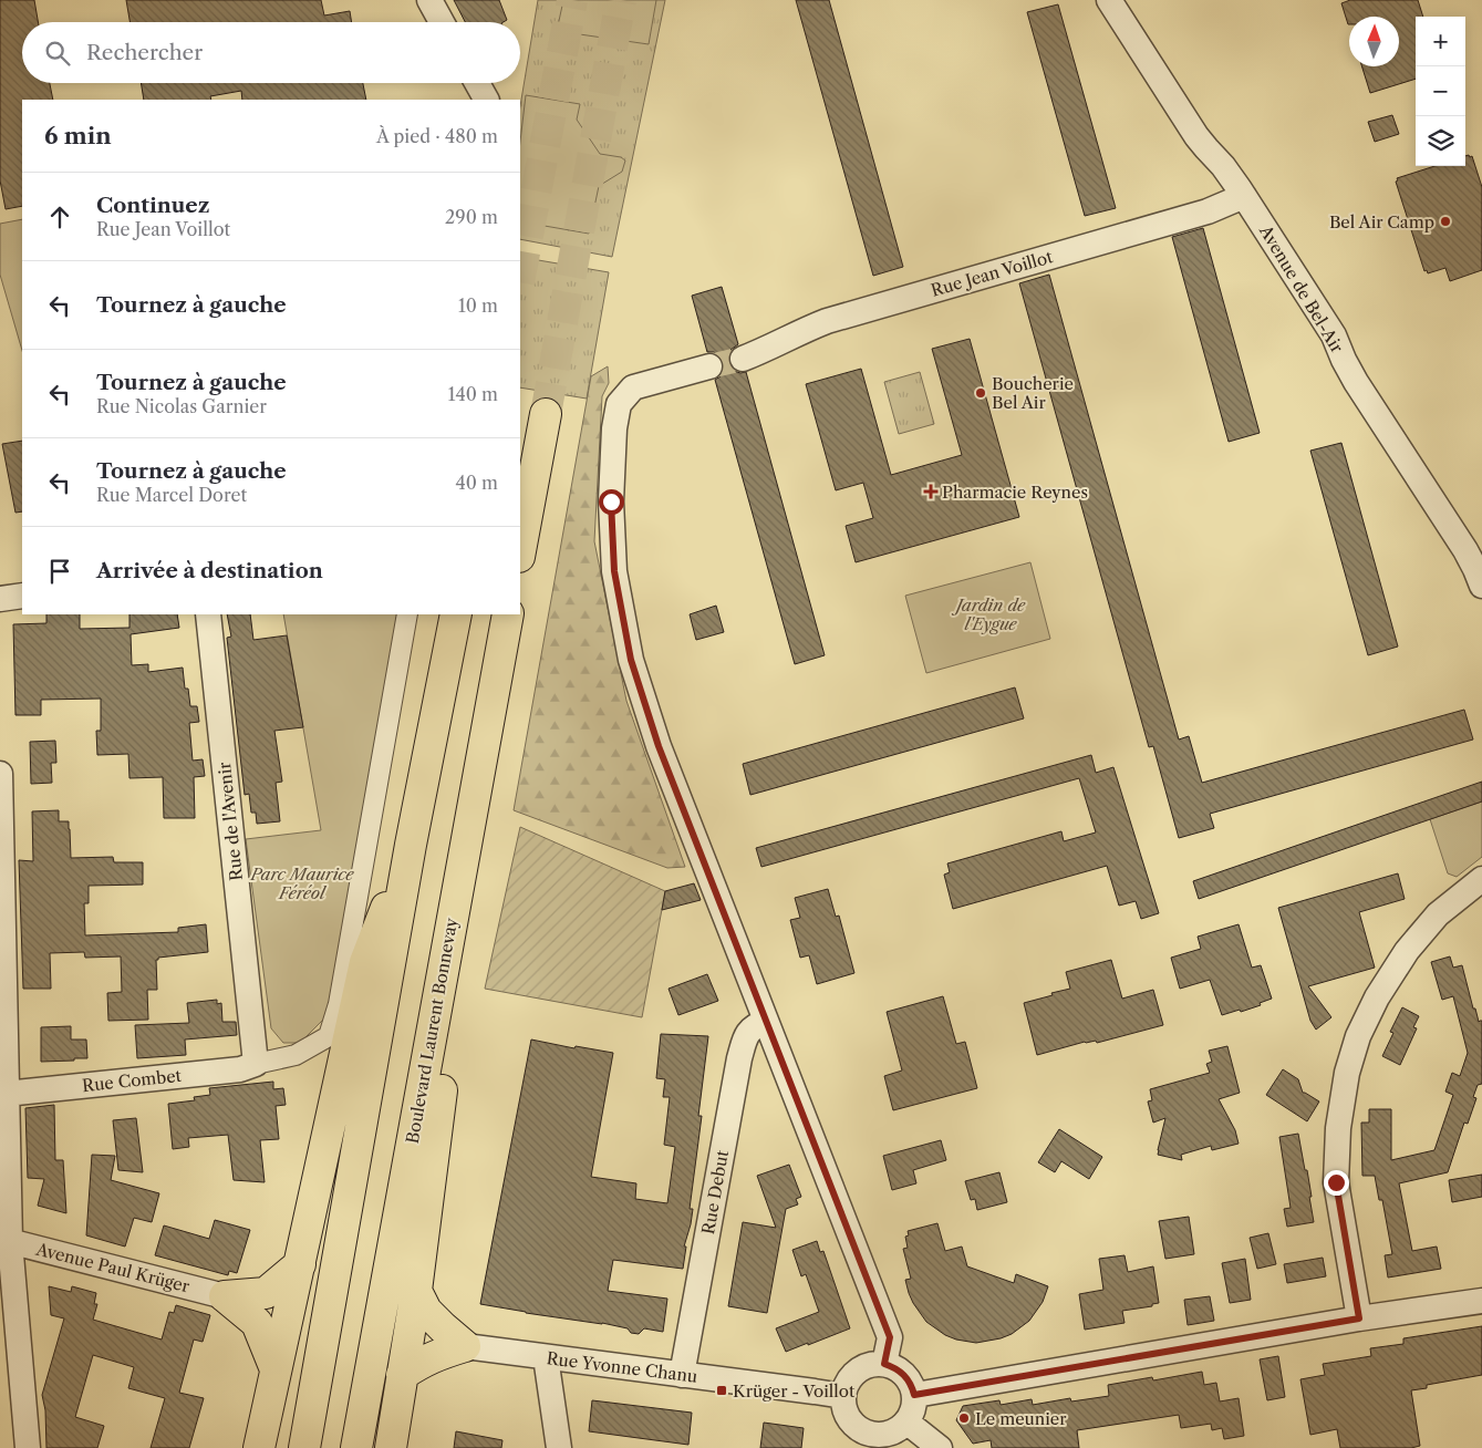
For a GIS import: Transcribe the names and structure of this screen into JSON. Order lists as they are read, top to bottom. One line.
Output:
{"streets":{"highway":["Boulevard Laurent Bonnevay"],"street":["Rue Jean Voillot","Avenue de Bel-Air","Rue de l'Avenir","Rue Combet","Rue Debut","Avenue Paul Krüger","Rue Yvonne Chanu"]},"crossings":[["Rue Jean Voillot","Avenue de Bel-Air"],["Rue de l'Avenir","Rue Combet"],["Rue Debut","Rue Yvonne Chanu"]],"parks":["Jardin de l'Eygue","Parc Maurice Féréol"],"places":{"other":["Bel Air Camp","Boucherie Bel Air","Le meunier"],"health":["Pharmacie Reynes"],"transit":["Krüger - Voillot"]},"north":"top","page":{"map_buttons":["+","−"],"search":"Rechercher","heading":["6 min","À pied · 480 m"],"list":[["Continuez","Rue Jean Voillot","290 m"],["Tournez à gauche","10 m"],["Tournez à gauche","Rue Nicolas Garnier","140 m"],["Tournez à gauche","Rue Marcel Doret","40 m"],"Arrivée à destination"]}}
